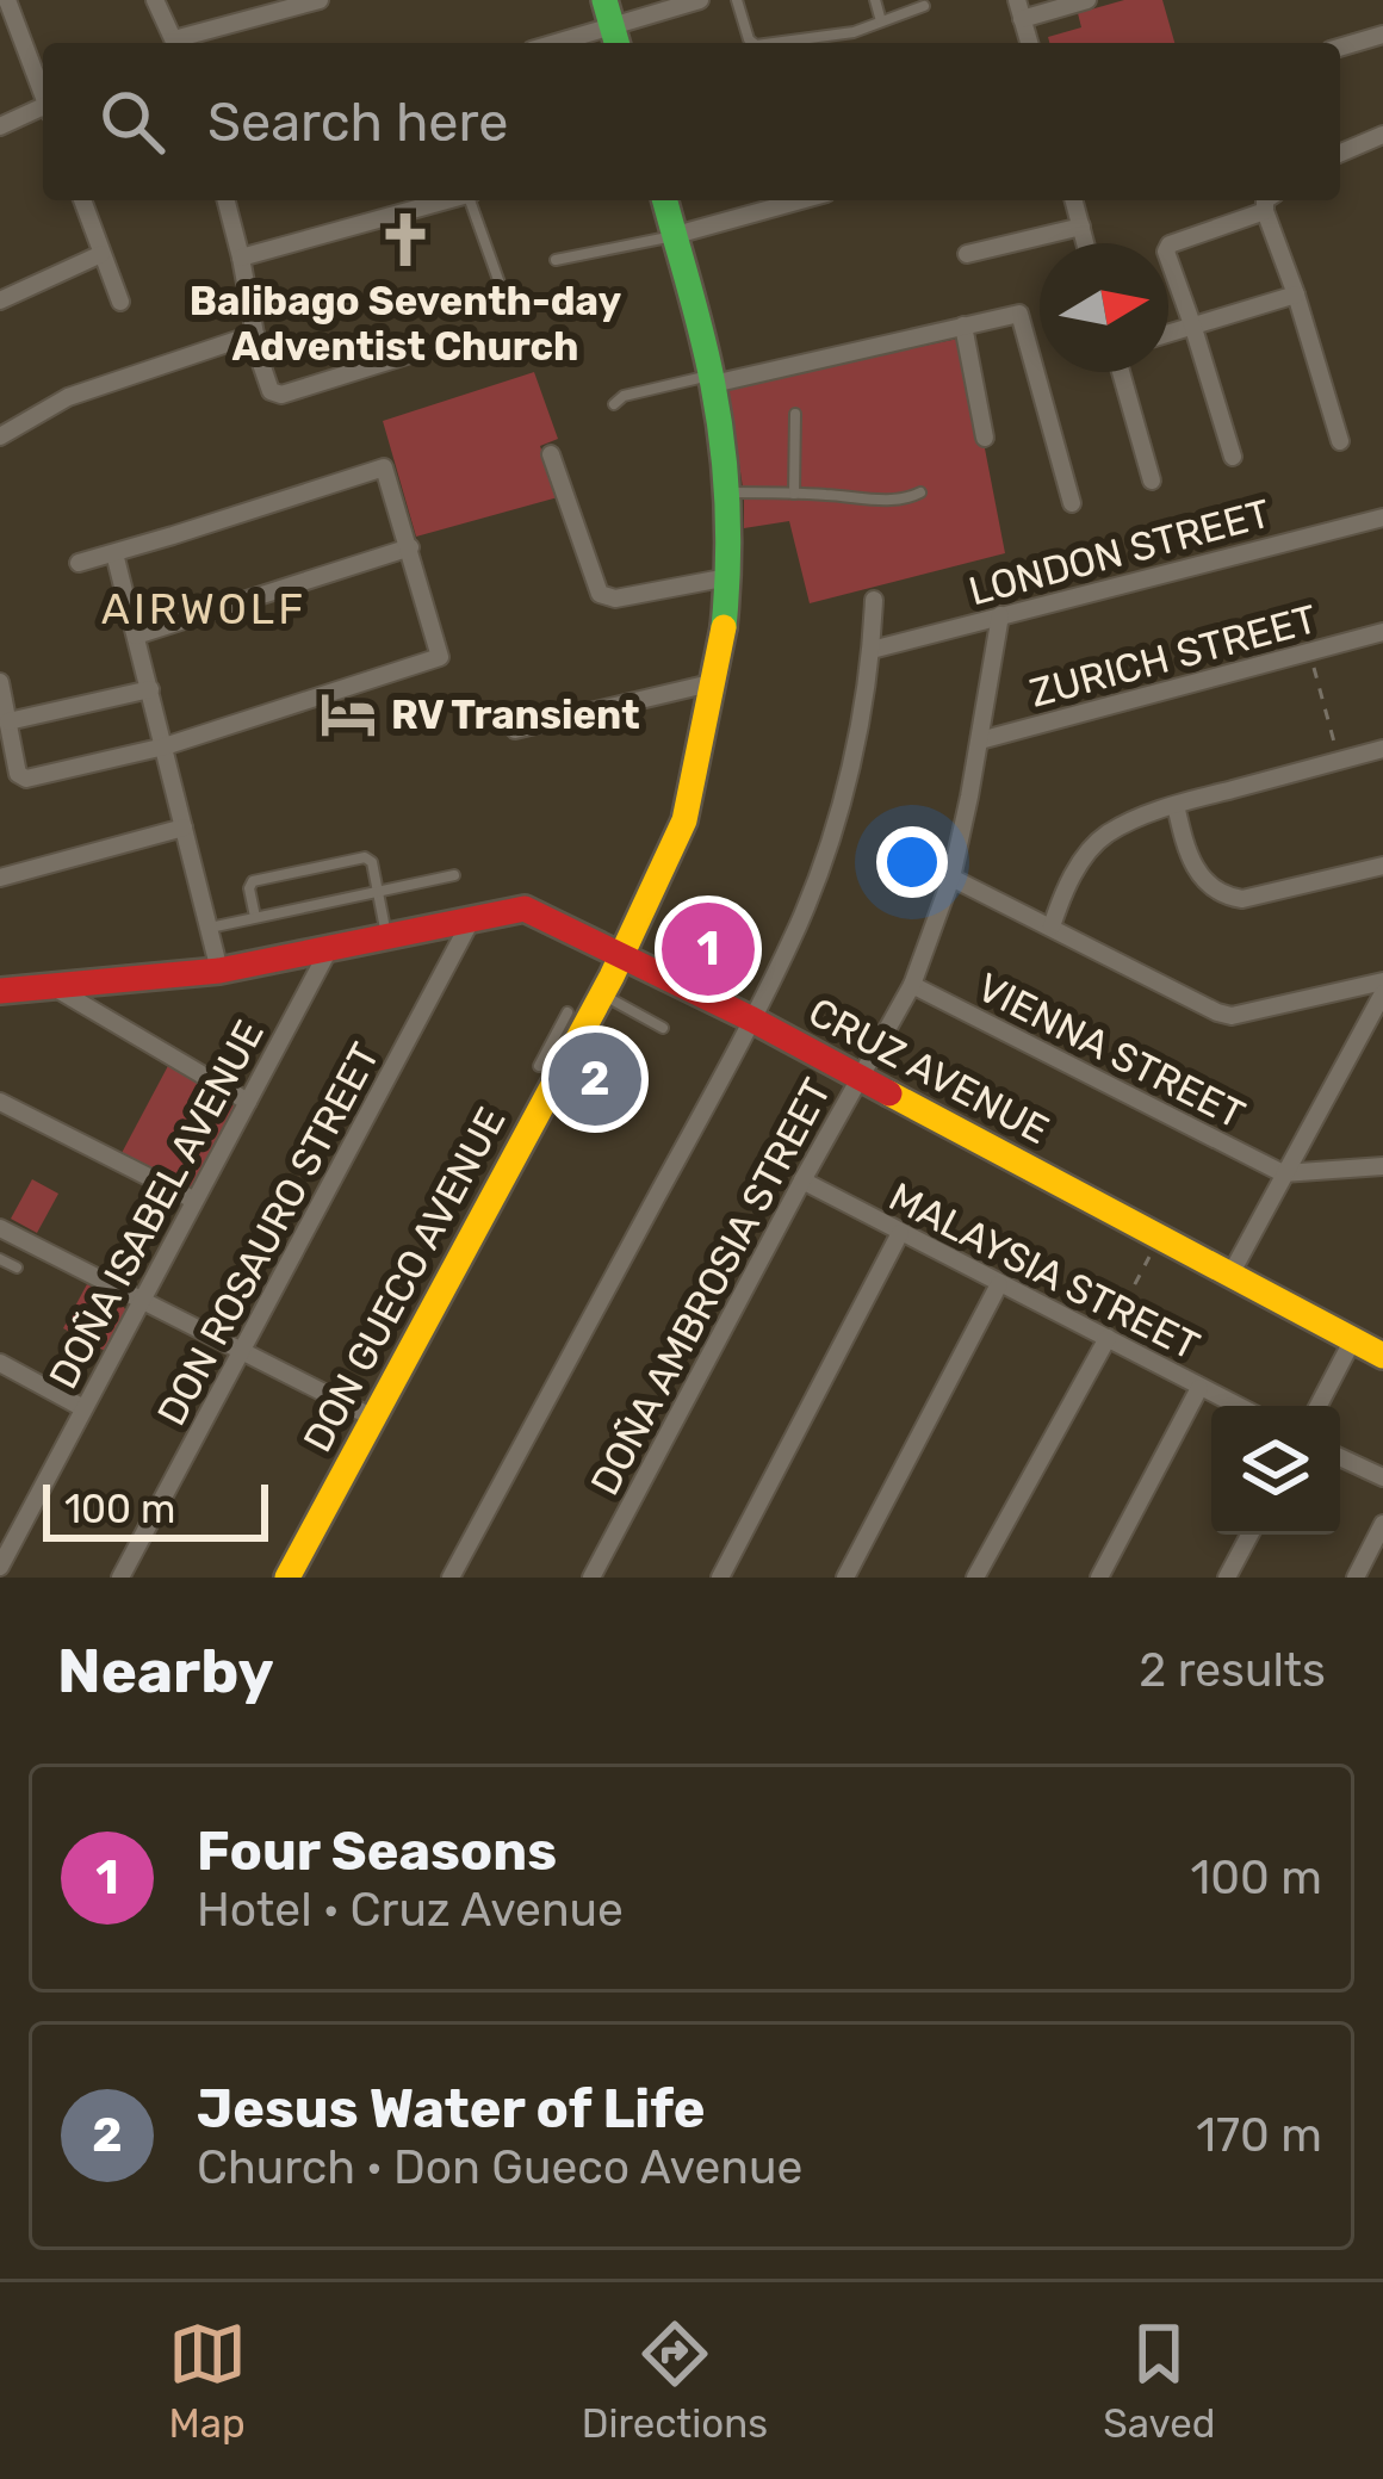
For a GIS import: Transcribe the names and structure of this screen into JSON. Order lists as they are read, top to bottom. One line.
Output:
{"streets":{"street":["LONDON STREET","ZURICH STREET","VIENNA STREET","CRUZ AVENUE","DOÑA ISABEL AVENUE","DON ROSAURO STREET","MALAYSIA STREET","DON GUECO AVENUE","DOÑA AMBROSIA STREET"]},"crossings":[["LONDON STREET","DOÑA AMBROSIA STREET"],["ZURICH STREET","DOÑA AMBROSIA STREET"],["VIENNA STREET","DOÑA AMBROSIA STREET"],["CRUZ AVENUE","DOÑA ISABEL AVENUE"],["CRUZ AVENUE","DON ROSAURO STREET"],["CRUZ AVENUE","DON GUECO AVENUE"],["CRUZ AVENUE","DOÑA AMBROSIA STREET"],["MALAYSIA STREET","DOÑA AMBROSIA STREET"]],"districts":["AIRWOLF"],"places":{"church":["Balibago Seventh-day Adventist Church"],"hotel":["RV Transient"]},"scale_bar":"100 m","north":"right","page":{"search":"Search here","pins":["1","2"],"scale":"100 m","heading":["Nearby","2 results"],"list":[{"mark":"1","name":"Four Seasons","note":"Hotel · Cruz Avenue","value":"100 m"},{"mark":"2","name":"Jesus Water of Life","note":"Church · Don Gueco Avenue","value":"170 m"}],"nav":["Map","Directions","Saved"]}}
